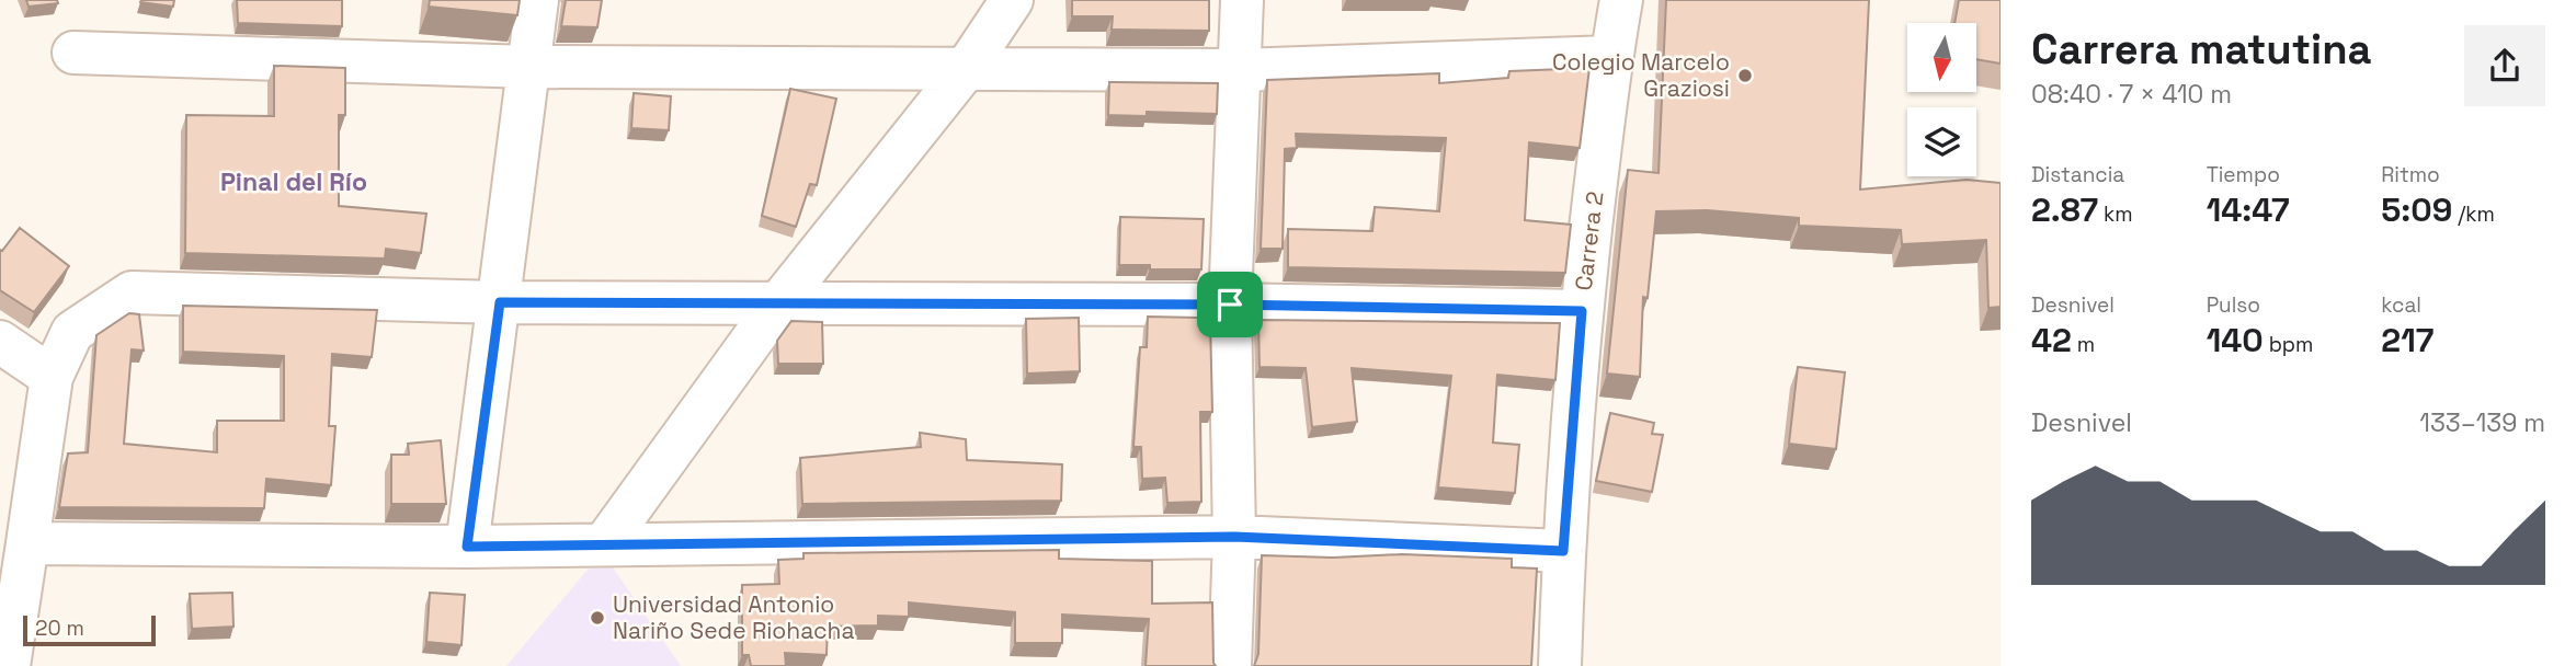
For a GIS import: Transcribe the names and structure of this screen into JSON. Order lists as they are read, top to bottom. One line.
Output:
{"streets":{"street":["Carrera 2"]},"districts":["Pinal del Río"],"places":["Colegio Marcelo Graziosi","Universidad Antonio Nariño Sede Riohacha"],"scale_bar":"20 m","north":"bottom","page":{"heading":["Carrera matutina","08:40 · 7 × 410 m"],"stats":[["Distancia","2.87 km"],["Tiempo","14:47"],["Ritmo","5:09 /km"],["Desnivel","42 m"],["Pulso","140 bpm"],["kcal","217"]],"chart":["Desnivel","133–139 m"],"scale":"20 m"}}
